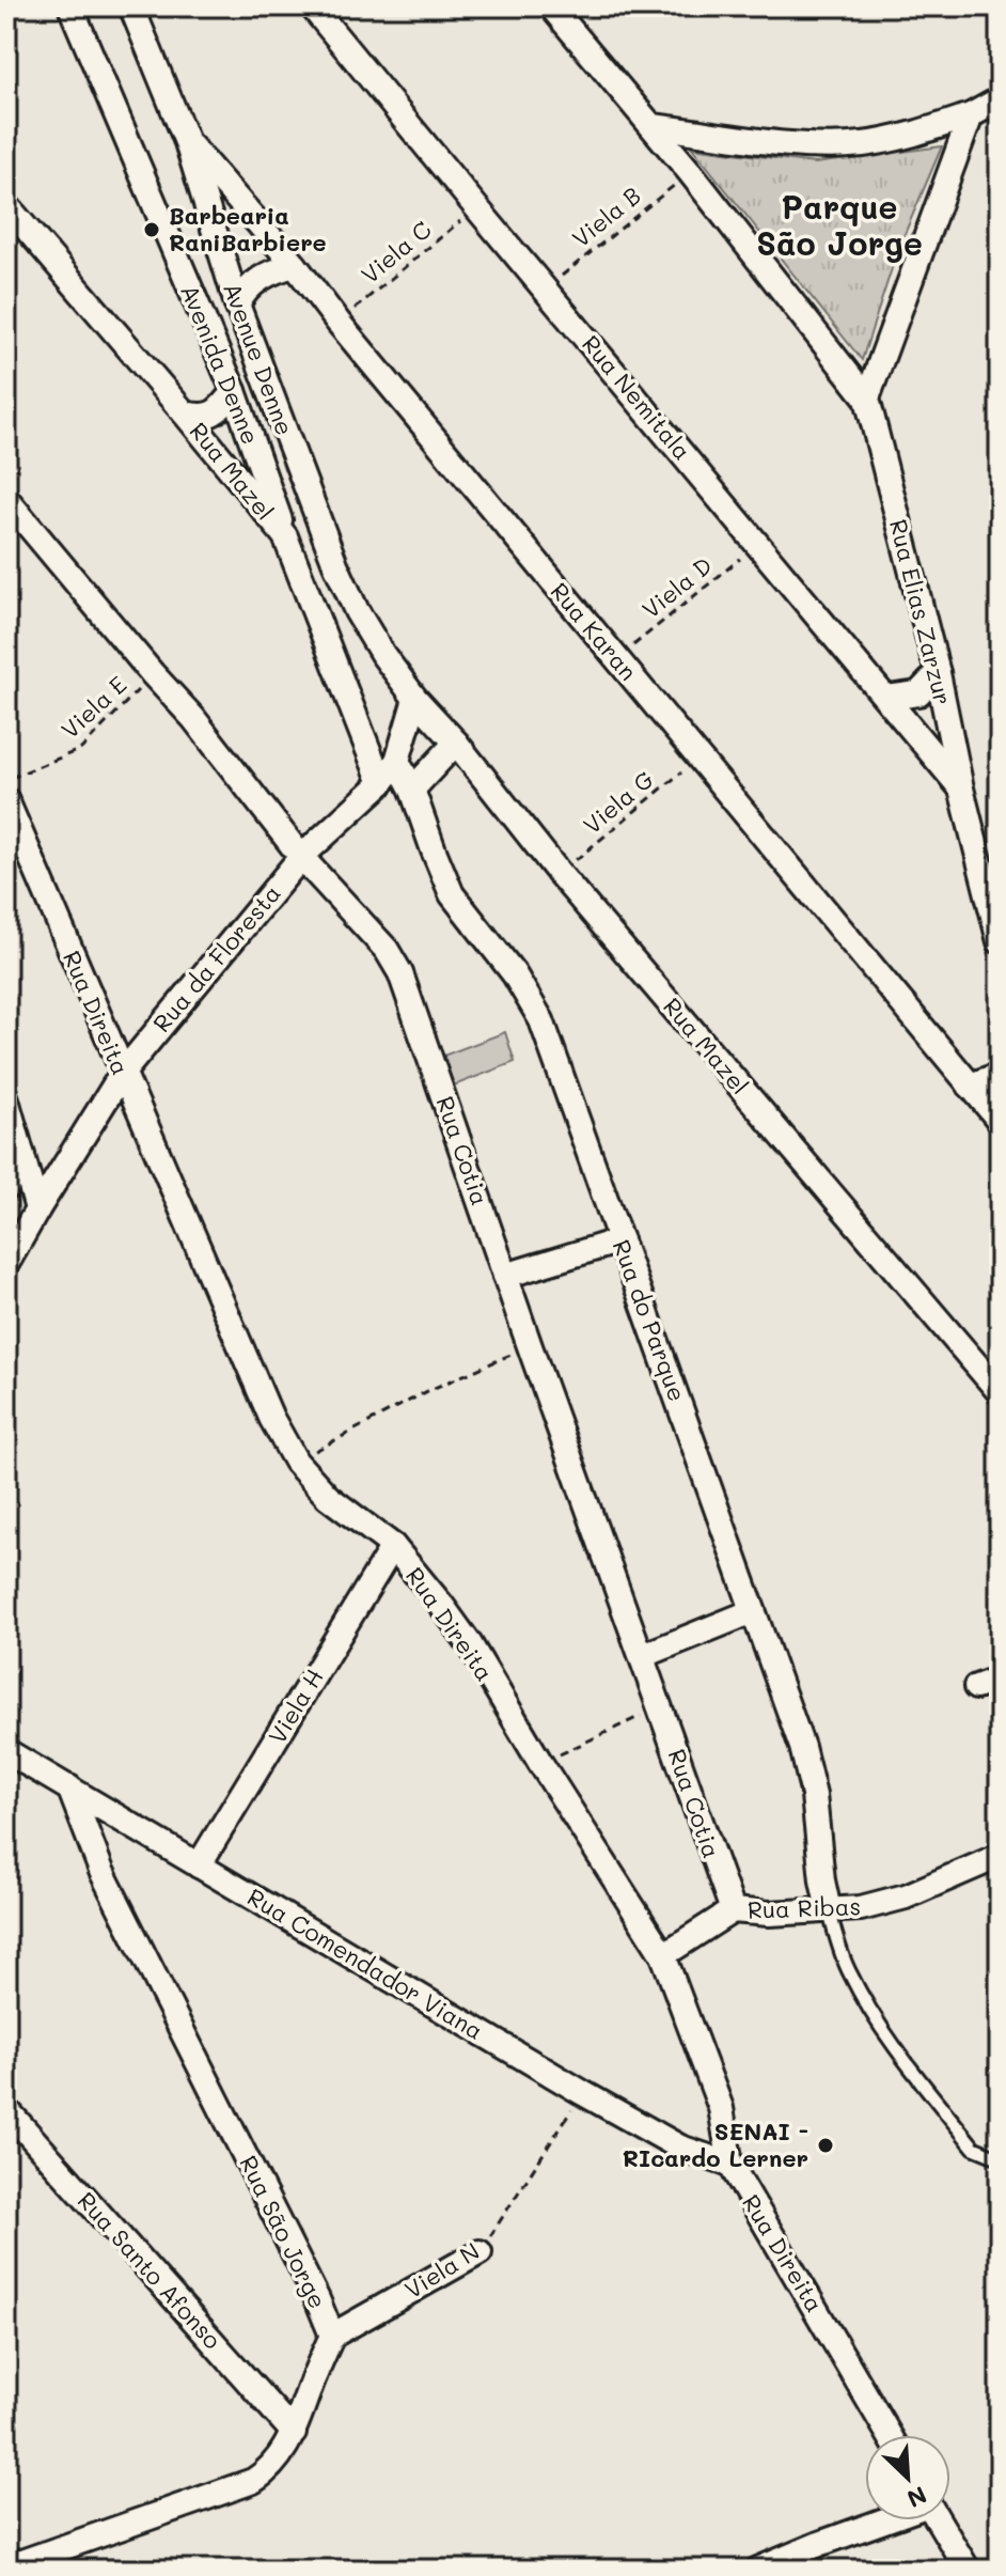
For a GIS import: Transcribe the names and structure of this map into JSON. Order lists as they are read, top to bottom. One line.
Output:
{"streets":{"street":["Avenue Denne","Avenida Denne","Rua Nemitala","Rua Mazel","Rua Elias Zarzur","Rua Karan","Rua da Floresta","Rua Direita","Rua Cotia","Rua do Parque","Viela H","Rua Ribas","Rua Comendador Viana","Rua São Jorge","Rua Santo Afonso","Viela N"],"path":["Viela B","Viela C","Viela D","Viela E","Viela G"]},"crossings":[["Viela B","Rua Nemitala"],["Viela C","Rua Nemitala"],["Viela C","Rua Karan"],["Avenue Denne","Rua Mazel"],["Avenue Denne","Rua Karan"],["Avenue Denne","Rua da Floresta"],["Avenida Denne","Rua Mazel"],["Rua Nemitala","Viela D"],["Rua Nemitala","Rua Elias Zarzur"],["Rua Mazel","Viela G"],["Rua Mazel","Rua da Floresta"],["Viela D","Rua Karan"],["Rua Karan","Viela G"],["Viela E","Rua Cotia"],["Rua da Floresta","Rua Direita"],["Rua da Floresta","Rua Cotia"],["Rua da Floresta","Rua do Parque"],["Rua Direita","Viela H"],["Rua Direita","Rua Ribas"],["Rua Direita","Rua Comendador Viana"],["Rua Cotia","Rua Ribas"],["Rua do Parque","Rua Ribas"],["Viela H","Rua Comendador Viana"],["Rua Comendador Viana","Rua São Jorge"],["Rua Comendador Viana","Viela N"],["Rua São Jorge","Rua Santo Afonso"],["Rua São Jorge","Viela N"]],"districts":["Parque São Jorge"],"places":["Barbearia RaniBarbiere","SENAI - RIcardo Lerner"],"north":"bottom right"}
